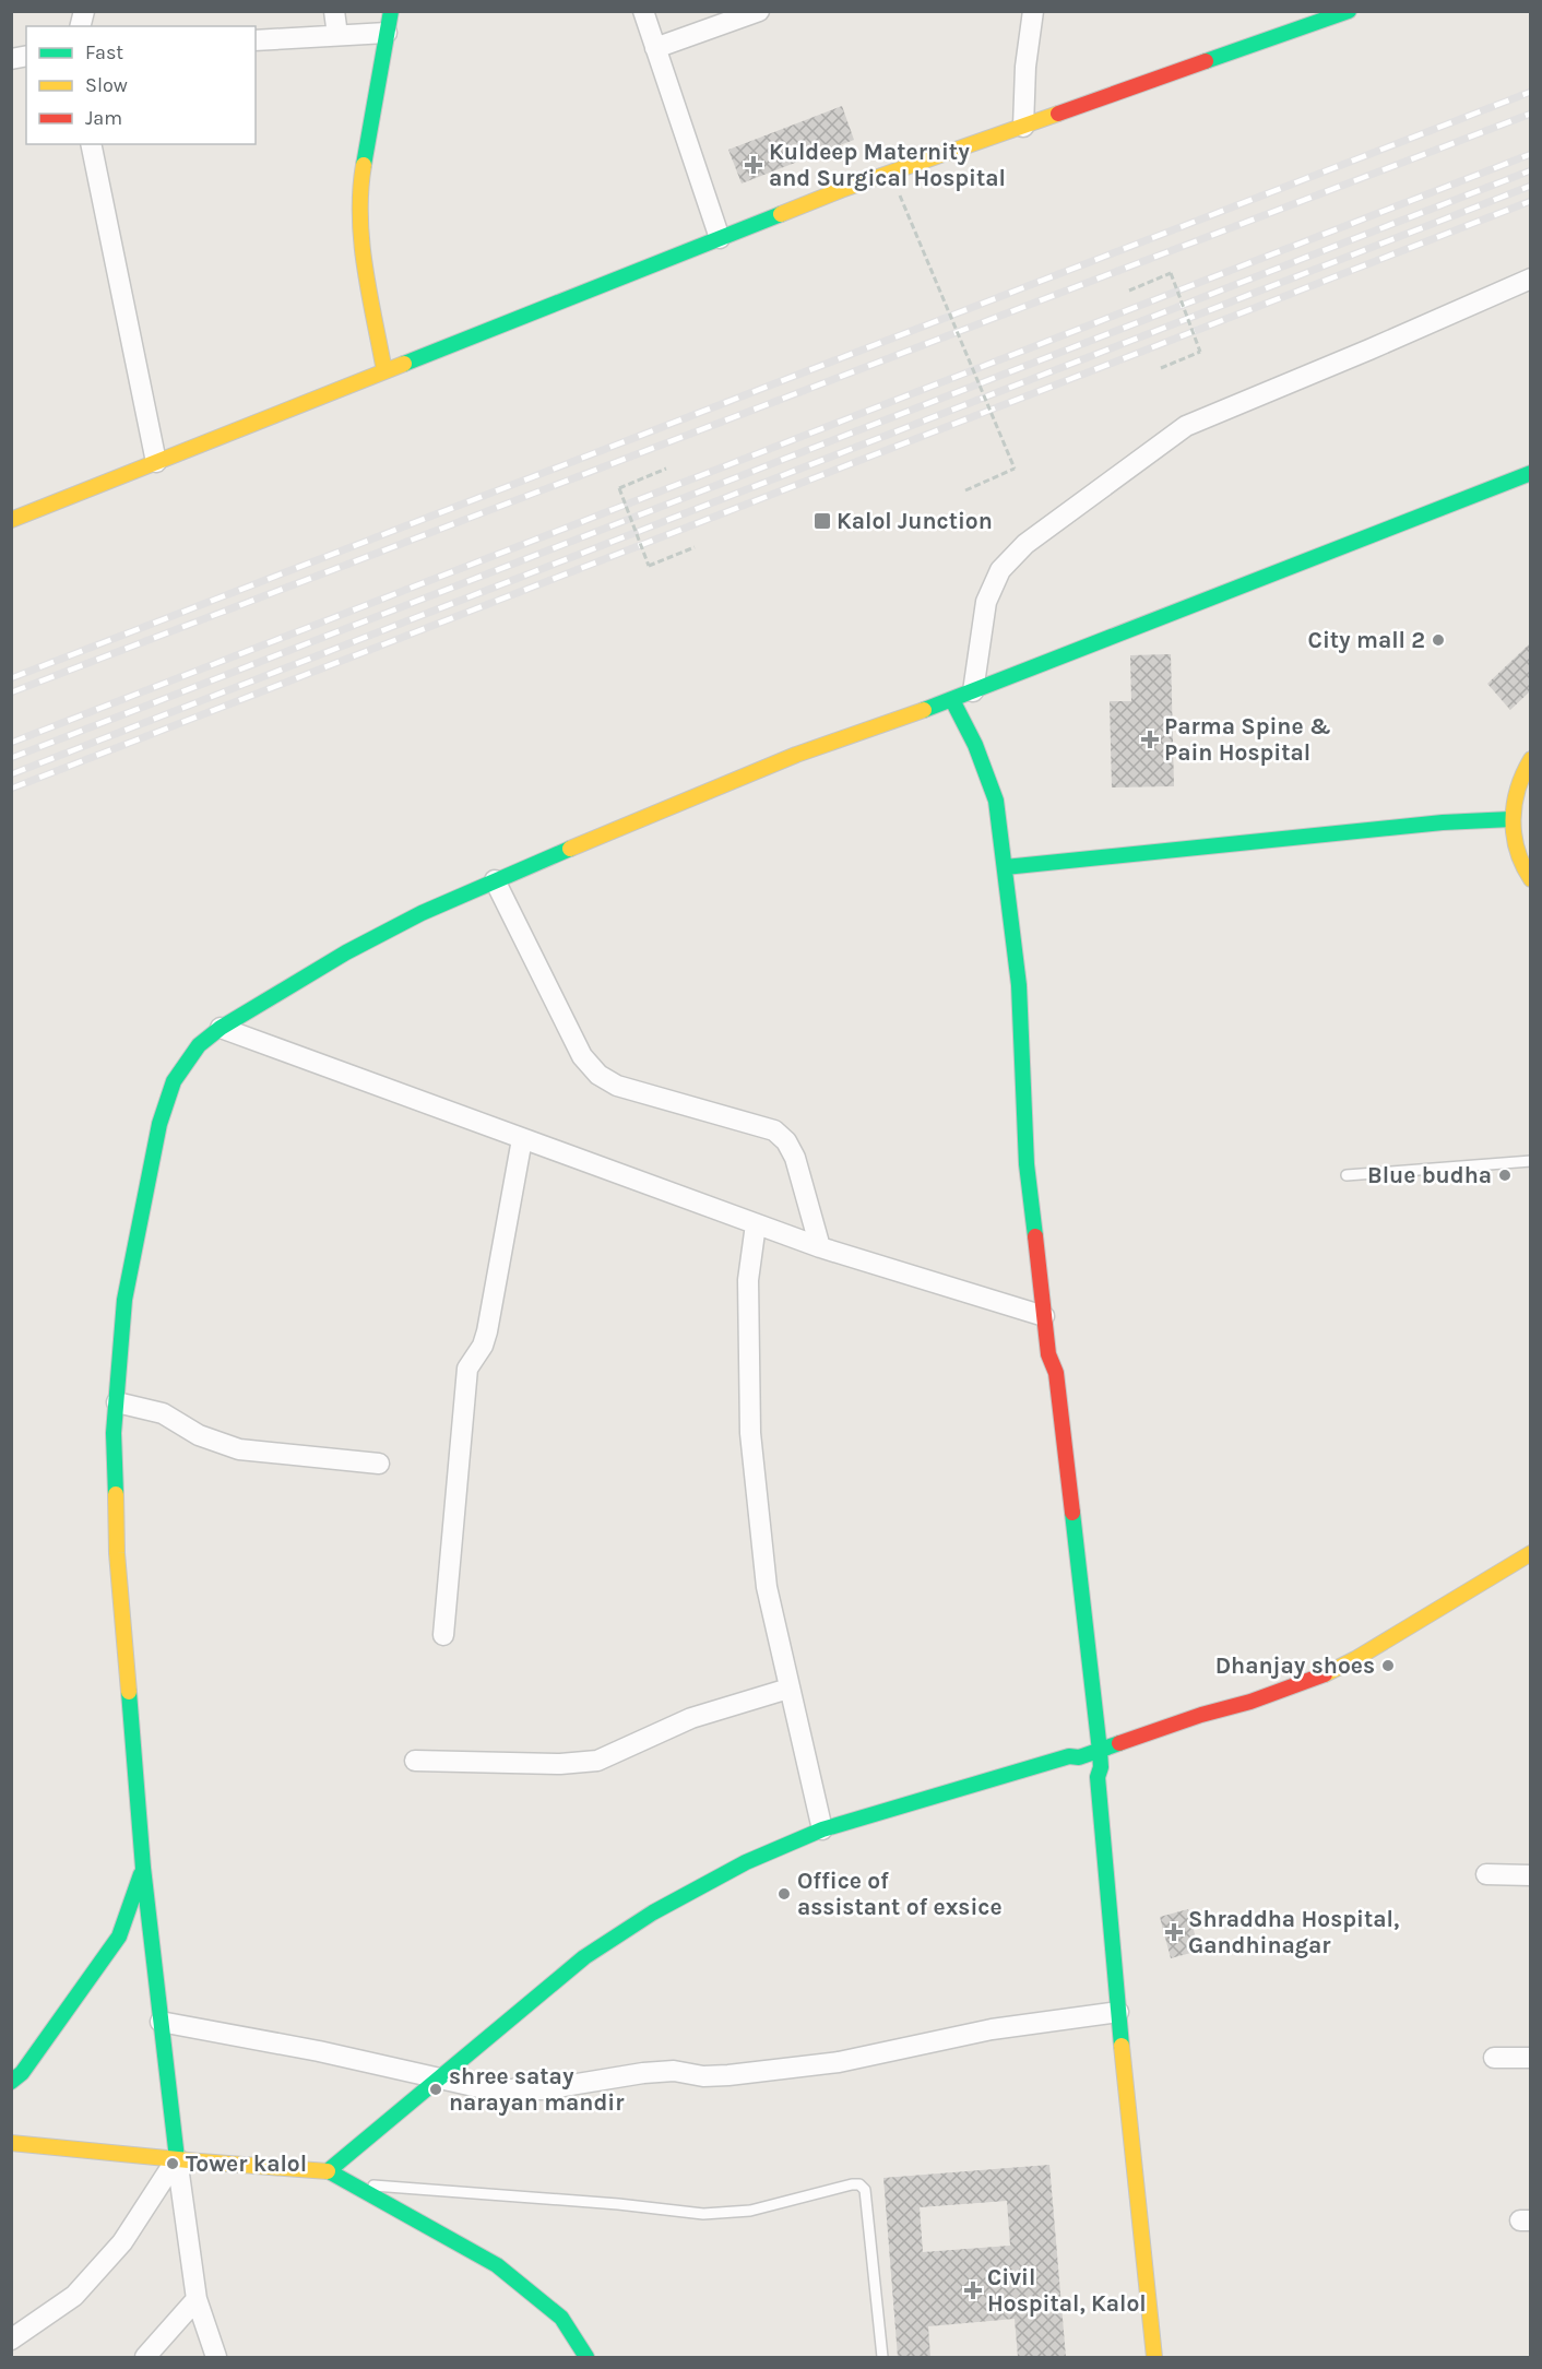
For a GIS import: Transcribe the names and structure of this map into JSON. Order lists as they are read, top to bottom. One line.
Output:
{"places":{"health":["Kuldeep Maternity and Surgical Hospital","Parma Spine & Pain Hospital","Shraddha Hospital, Gandhinagar","Civil Hospital, Kalol"],"transit":["Kalol Junction"],"other":["City mall 2","Blue budha","Dhanjay shoes","Office of assistant of exsice","shree satay narayan mandir","Tower kalol"]},"legend":["Fast","Slow","Jam"]}
